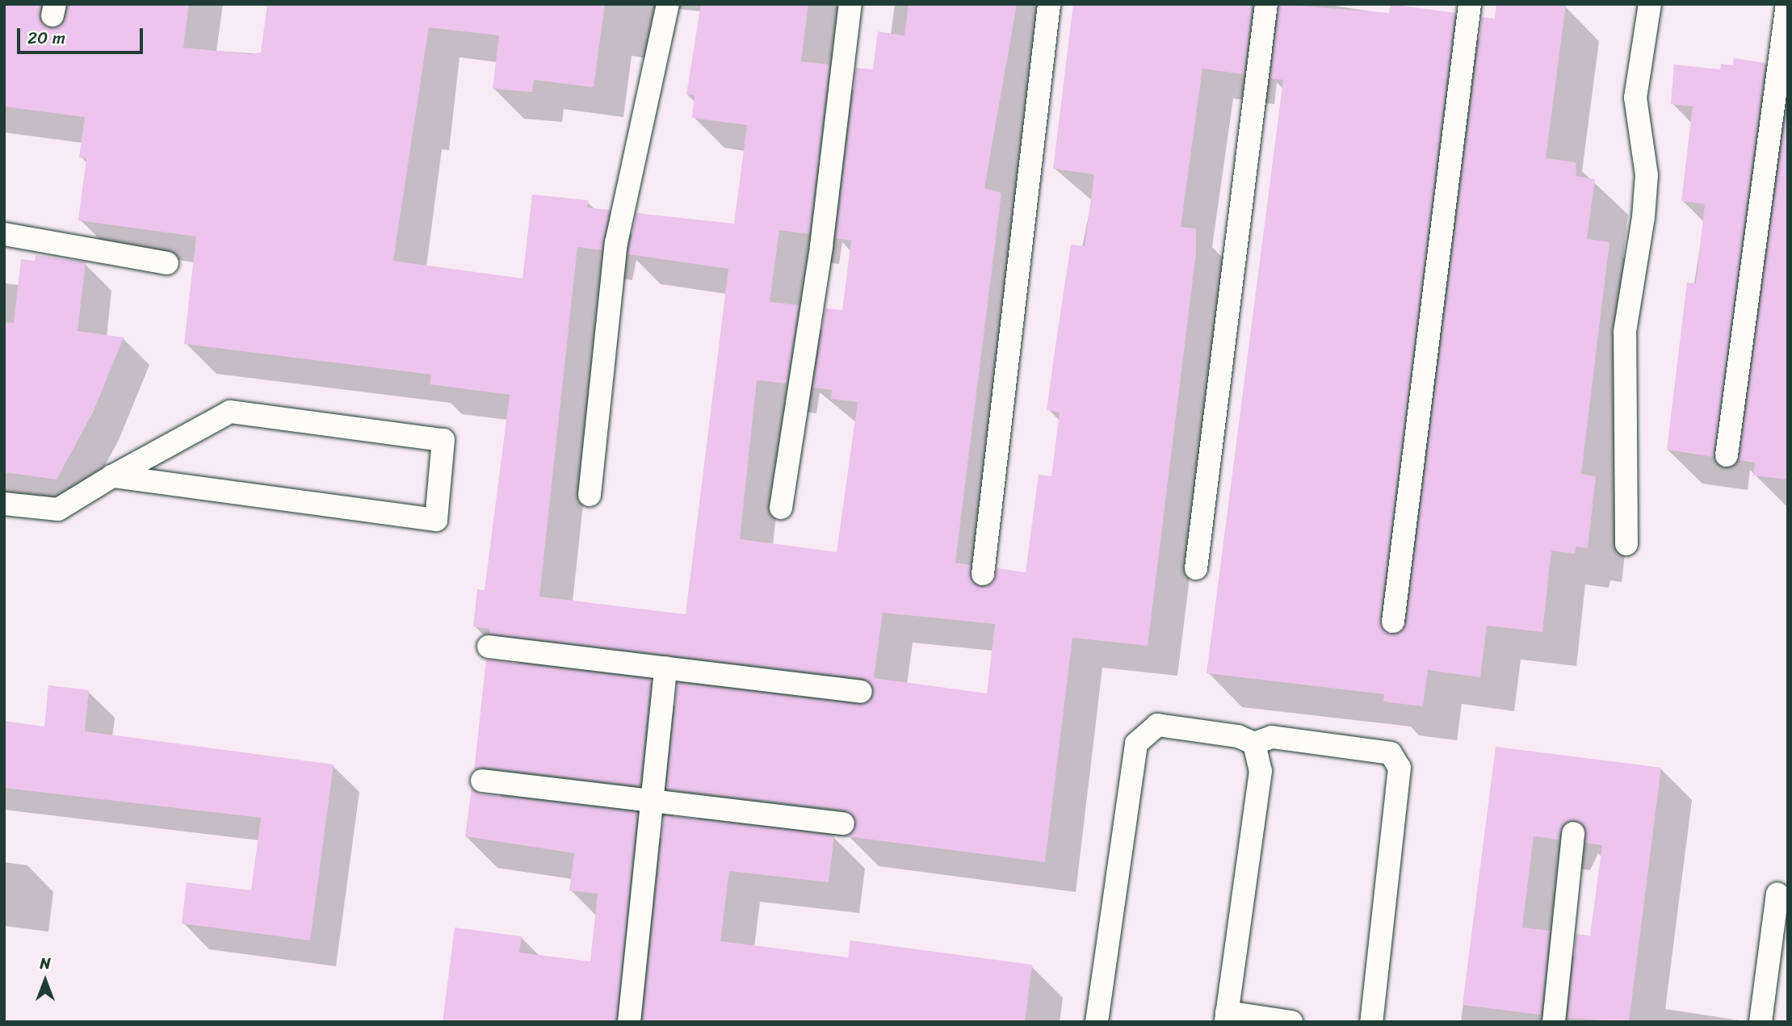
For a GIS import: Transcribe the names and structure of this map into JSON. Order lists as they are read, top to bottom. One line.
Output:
{"scale_bar":"20 m","north":"top"}
